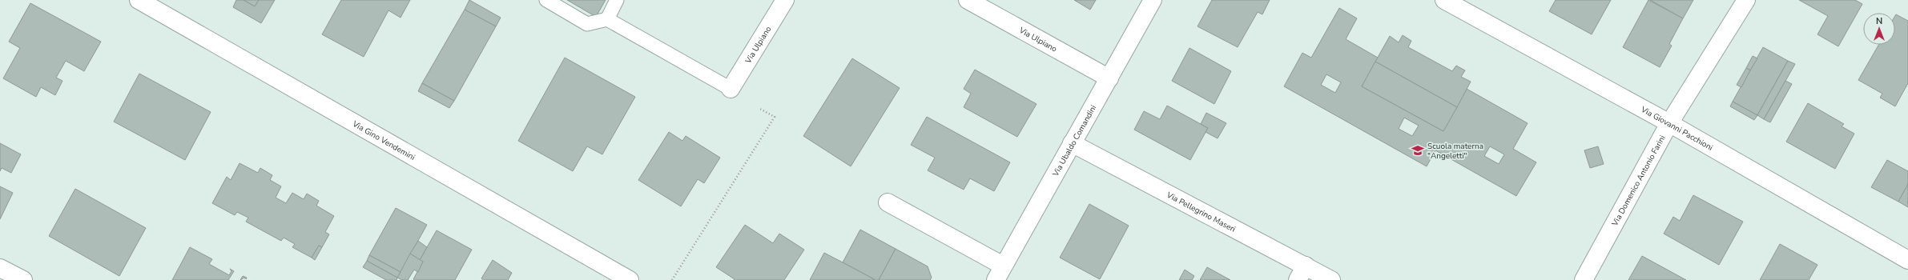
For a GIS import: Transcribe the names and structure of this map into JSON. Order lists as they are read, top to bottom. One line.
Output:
{"streets":{"street":["Via Ulpiano","Via Giovanni Pacchioni","Via Gino Vendemini","Via Ubaldo Comandini","Via Domenico Antonio Farini","Via Pellegrino Maseri"]},"crossings":[["Via Ulpiano","Via Ubaldo Comandini"],["Via Giovanni Pacchioni","Via Domenico Antonio Farini"],["Via Ubaldo Comandini","Via Pellegrino Maseri"]],"places":{"school or university":["Scuola materna \"Angeletti\""]},"north":"top"}
